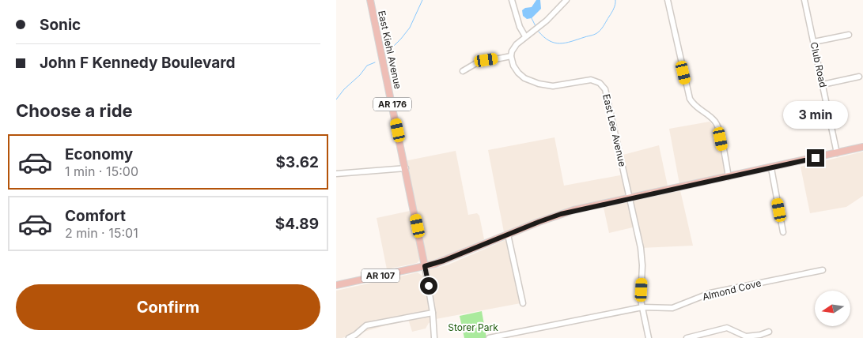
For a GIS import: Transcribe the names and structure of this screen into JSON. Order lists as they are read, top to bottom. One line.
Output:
{"streets":{"main road":["East Kiehl Avenue","AR 176","AR 107"],"street":["Club Road","East Lee Avenue","Almond Cove"]},"crossings":[["East Kiehl Avenue","AR 107"],["Club Road","AR 107"],["East Lee Avenue","AR 107"],["East Lee Avenue","Almond Cove"]],"parks":["Storer Park"],"north":"left","page":{"banner":["Sonic","John F Kennedy Boulevard"],"heading":"Choose a ride","bubble":"3 min","list":[{"name":"Economy","note":"1 min · 15:00","value":"$3.62"},{"name":"Comfort","note":"2 min · 15:01","value":"$4.89"}],"buttons":"Confirm"}}
